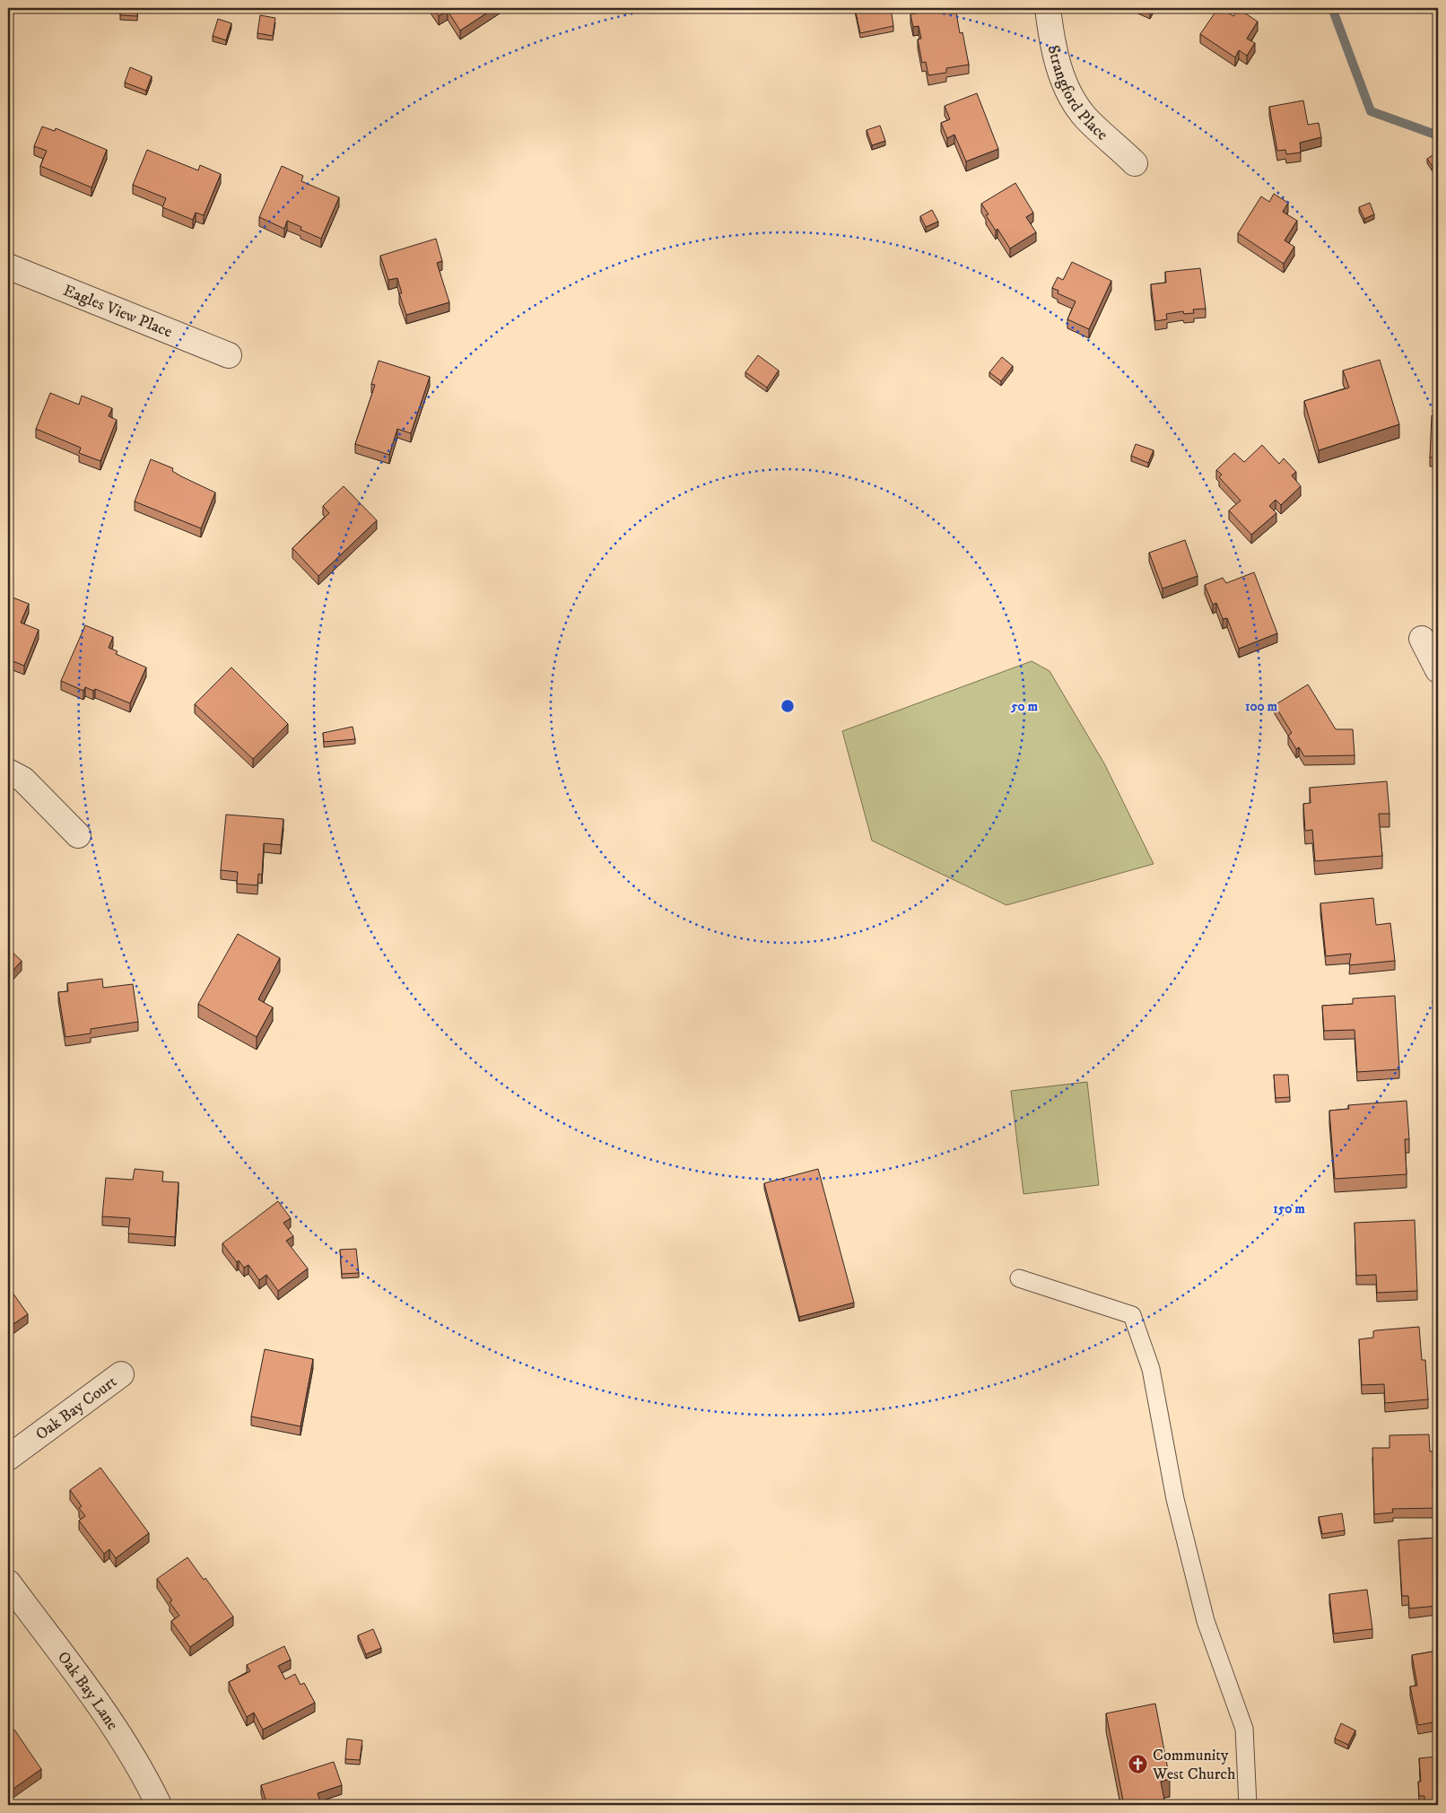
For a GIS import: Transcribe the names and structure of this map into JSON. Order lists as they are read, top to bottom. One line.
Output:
{"streets":{"street":["Strangford Place","Eagles View Place","Oak Bay Court","Oak Bay Lane"]},"places":{"church":["Community West Church"]},"rings":["50 m","100 m","150 m"]}
